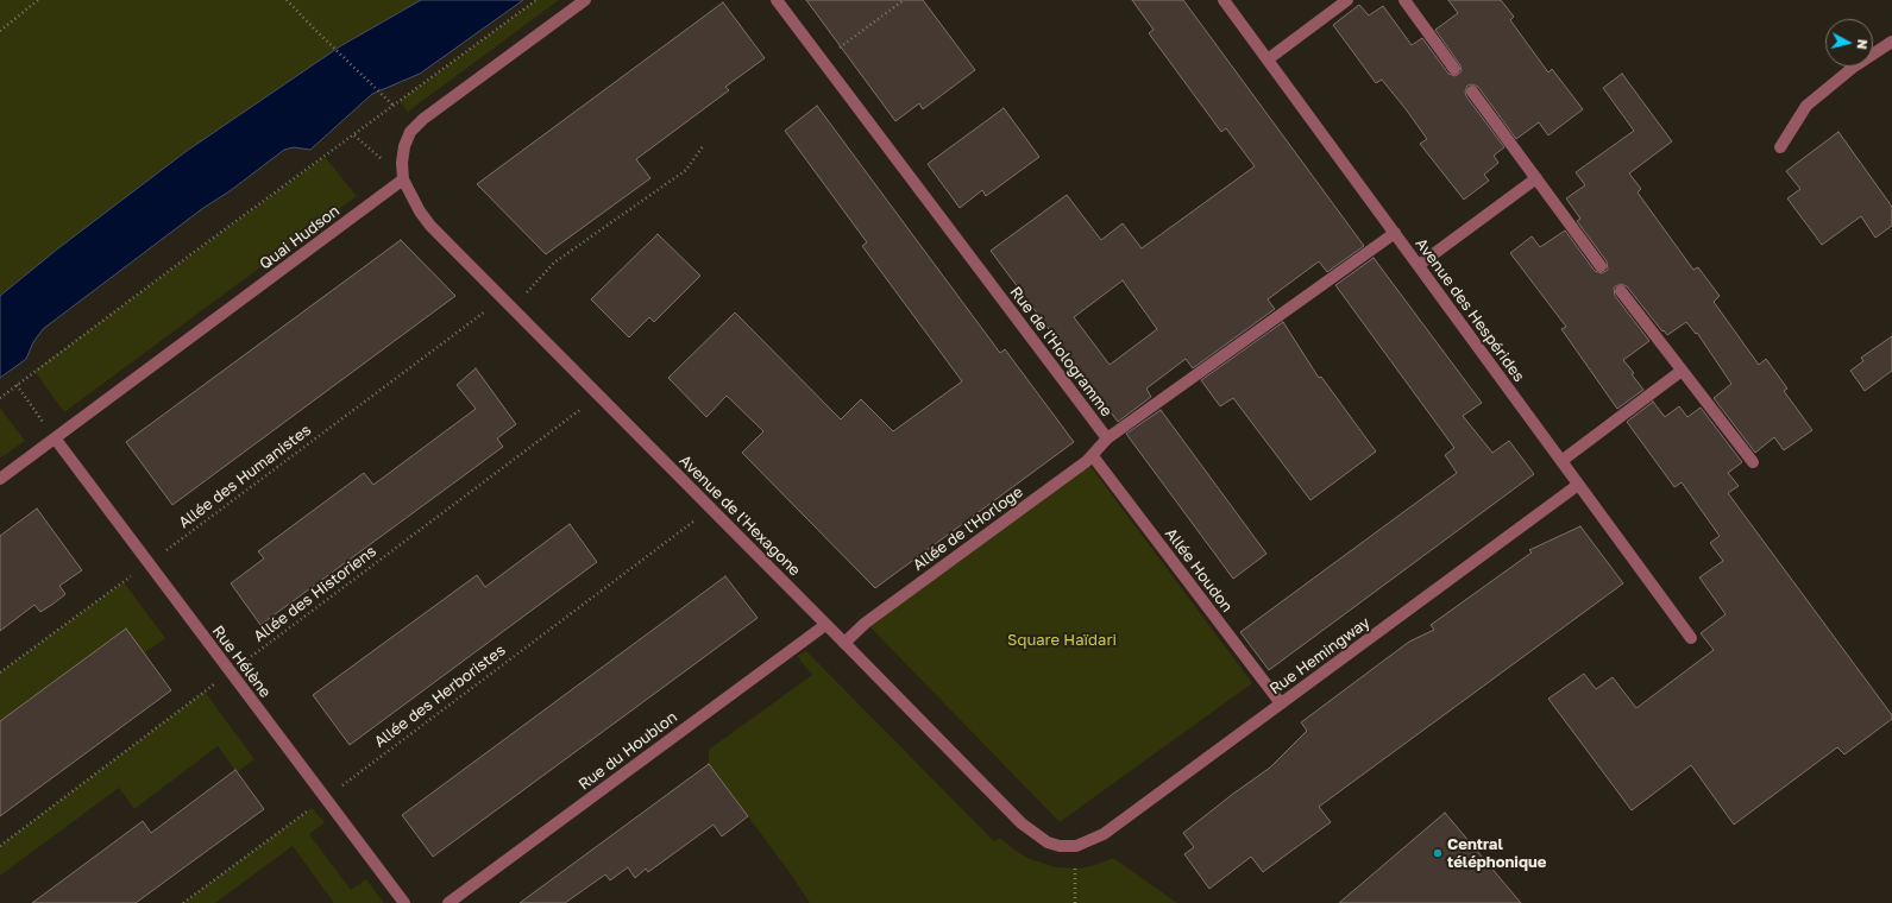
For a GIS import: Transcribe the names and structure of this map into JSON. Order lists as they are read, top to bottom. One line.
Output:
{"streets":{"street":["Quai Hudson","Avenue des Hespérides","Rue de l'Hologramme","Avenue de l'Hexagone","Allée de l'Horloge","Allée Houdon","Rue Hemingway","Rue Hélène","Rue du Houblon"],"path":["Allée des Humanistes","Allée des Historiens","Allée des Herboristes"]},"crossings":[["Quai Hudson","Avenue de l'Hexagone"],["Quai Hudson","Rue Hélène"],["Avenue des Hespérides","Rue de l'Hologramme"],["Avenue des Hespérides","Rue Hemingway"],["Rue de l'Hologramme","Allée de l'Horloge"],["Allée des Humanistes","Avenue de l'Hexagone"],["Allée des Humanistes","Rue Hélène"],["Avenue de l'Hexagone","Allée de l'Horloge"],["Avenue de l'Hexagone","Allée des Historiens"],["Avenue de l'Hexagone","Rue Hemingway"],["Avenue de l'Hexagone","Allée des Herboristes"],["Avenue de l'Hexagone","Rue du Houblon"],["Allée de l'Horloge","Allée Houdon"],["Allée Houdon","Rue Hemingway"],["Allée des Historiens","Rue Hélène"],["Rue Hélène","Allée des Herboristes"]],"parks":["Square Haïdari"],"places":["Central téléphonique"],"north":"right"}
